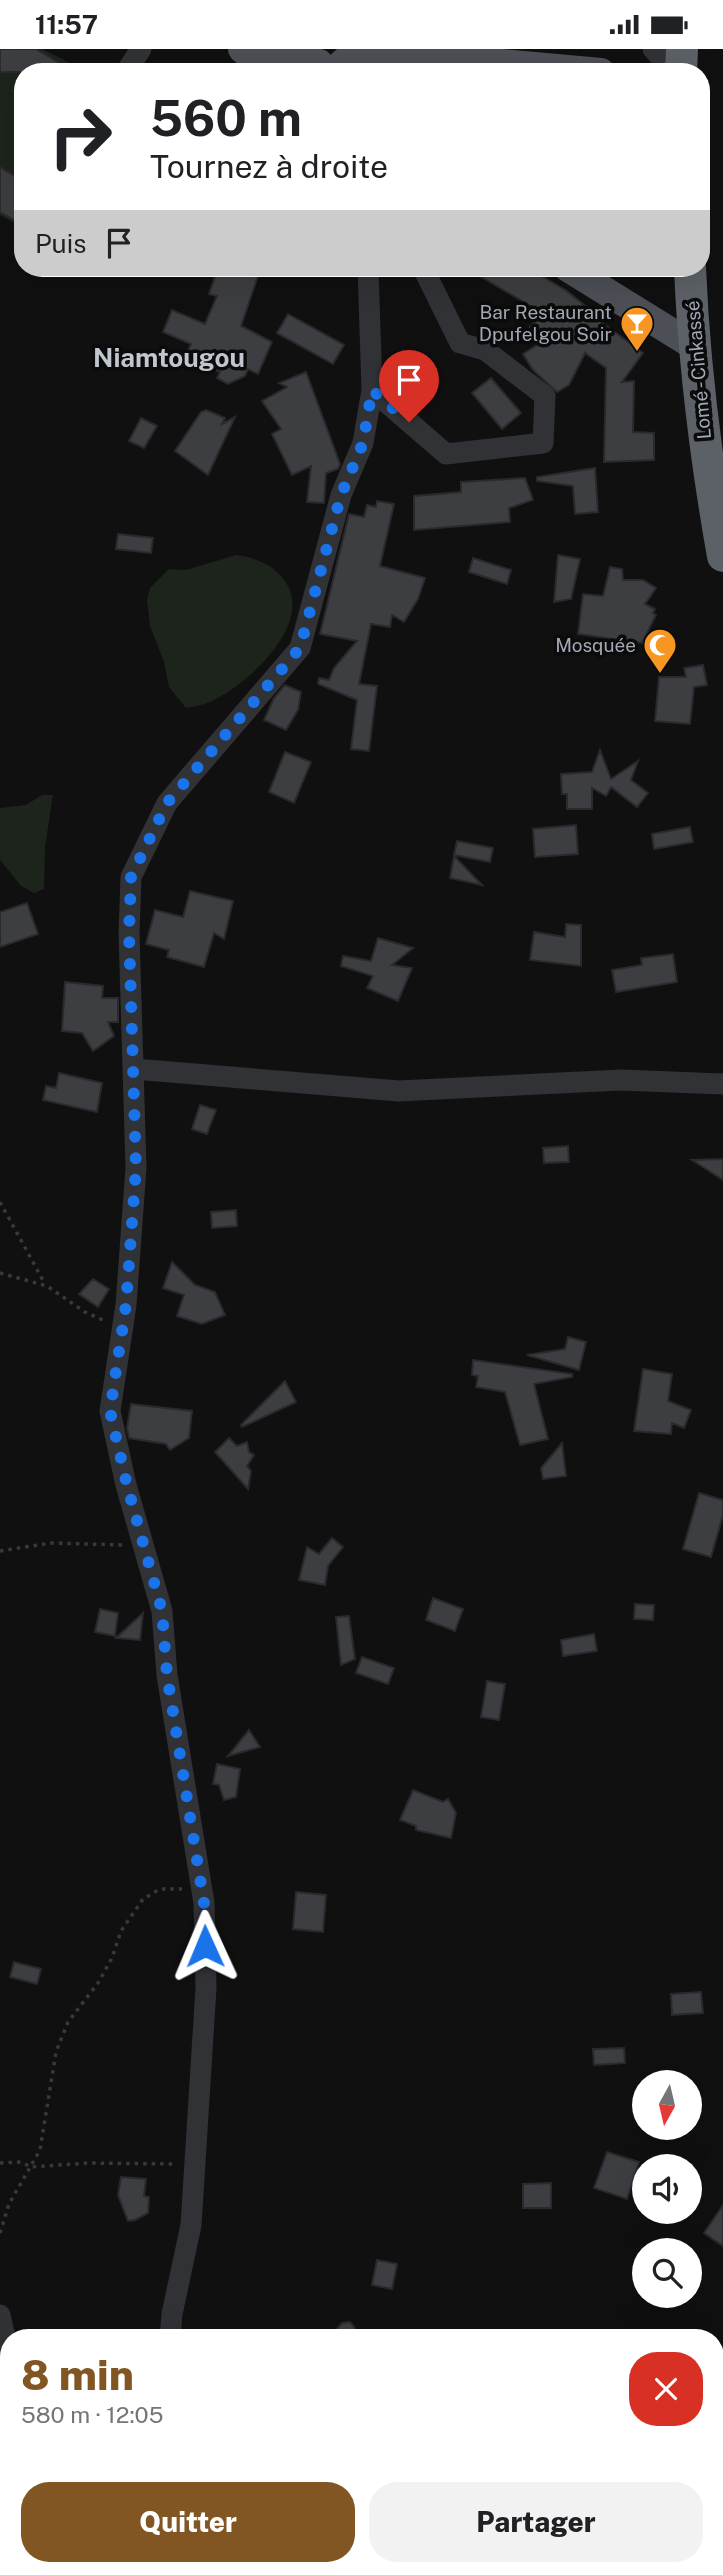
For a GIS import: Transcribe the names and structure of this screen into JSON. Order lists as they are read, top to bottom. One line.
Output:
{"streets":{"highway":["Lomé - Cinkassé"]},"districts":["Niamtougou"],"places":{"bar":["Bar Restaurant Dpufelgou Soir"],"mosque":["Mosquée"]},"north":"bottom","page":{"status":"11:57","turn":["560 m","Tournez à droite"],"then":"Puis","heading":["8 min","580 m · 12:05"],"buttons":["Quitter","Partager"]}}
